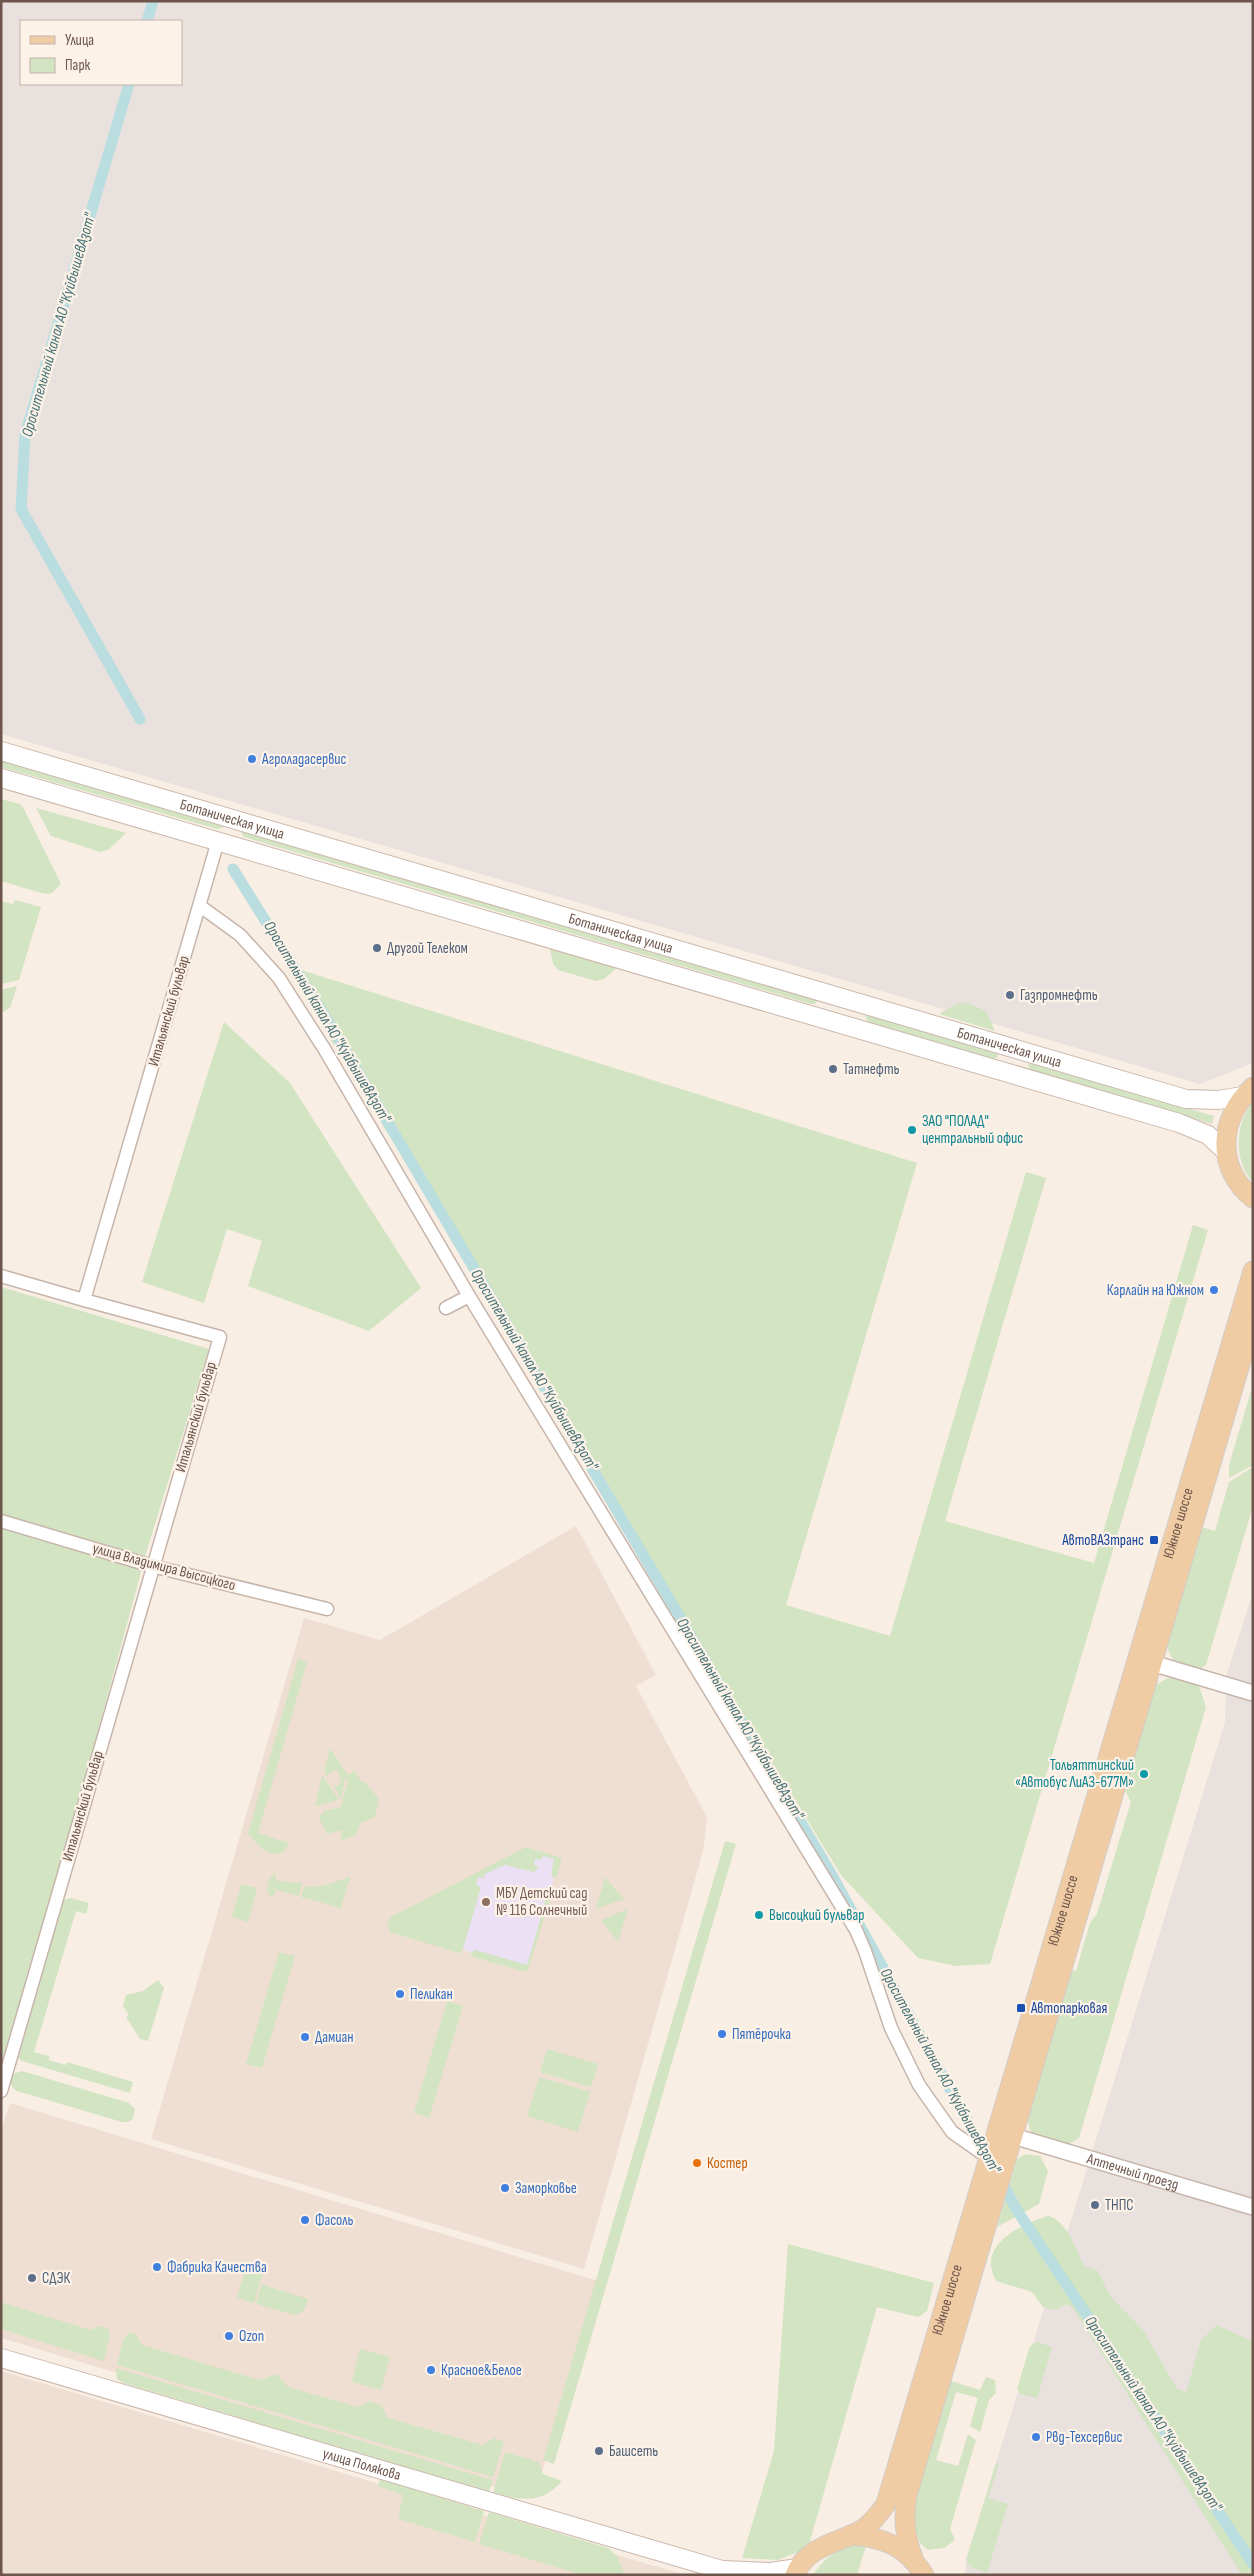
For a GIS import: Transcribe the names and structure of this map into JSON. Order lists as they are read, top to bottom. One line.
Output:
{"streets":{"main road":["Ботаническая улица","Южное шоссе","улица Полякова"],"street":["Итальянский бульвар","улица Владимира Высоцкого","Аптечный проезд"]},"crossings":[["Ботаническая улица","Итальянский бульвар"],["Итальянский бульвар","улица Владимира Высоцкого"],["Южное шоссе","Аптечный проезд"],["Южное шоссе","улица Полякова"]],"water":["Оросительный канал АО \"КуйбышевАзот\""],"places":{"other":["Агроладасервис","Другой Телеком","Газпромнефть","Татнефть","ЗАО \"ПОЛАД\" центральный офис","Карлайн на Южном","Тольяттинский «Автобус ЛиАЗ-677М»","МБУ Детский сад № 116 Солнечный","Высоцкий бульвар","Пеликан","Пятёрочка","Дамиан","Костер","Заморковье","ТНПС","Фасоль","Фабрика Качества","СДЭК","Ozon","Красное&Белое","Рвд-Техсервис","Башсеть"],"transit":["АвтоВАЗтранс","Автопарковая"]},"legend":["Улица","Парк"]}
